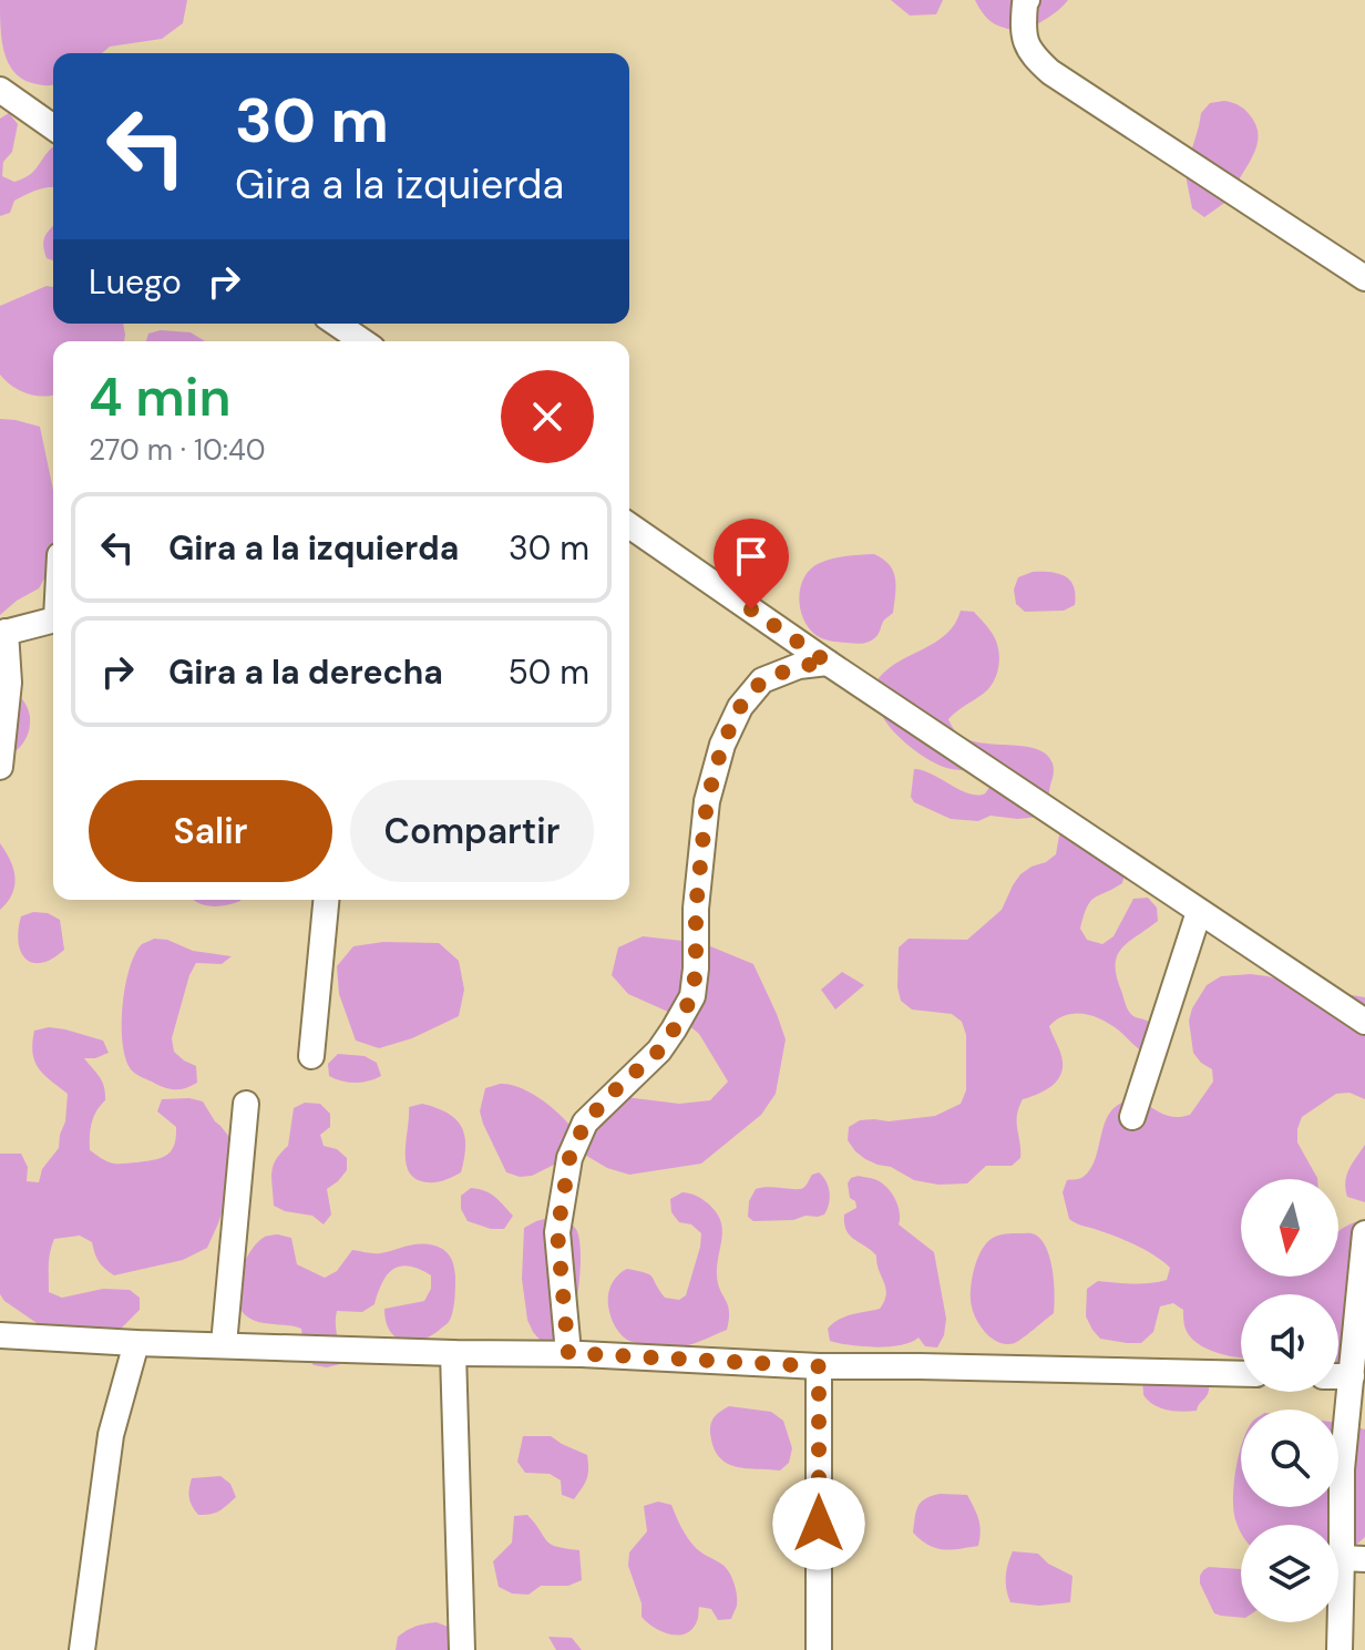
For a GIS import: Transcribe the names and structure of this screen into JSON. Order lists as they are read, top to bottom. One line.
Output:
{"north":"bottom","page":{"turn":["30 m","Gira a la izquierda"],"then":"Luego","heading":["4 min","270 m · 10:40"],"list":[{"name":"Gira a la izquierda","value":"30 m"},{"name":"Gira a la derecha","value":"50 m"}],"buttons":["Salir","Compartir"]}}
